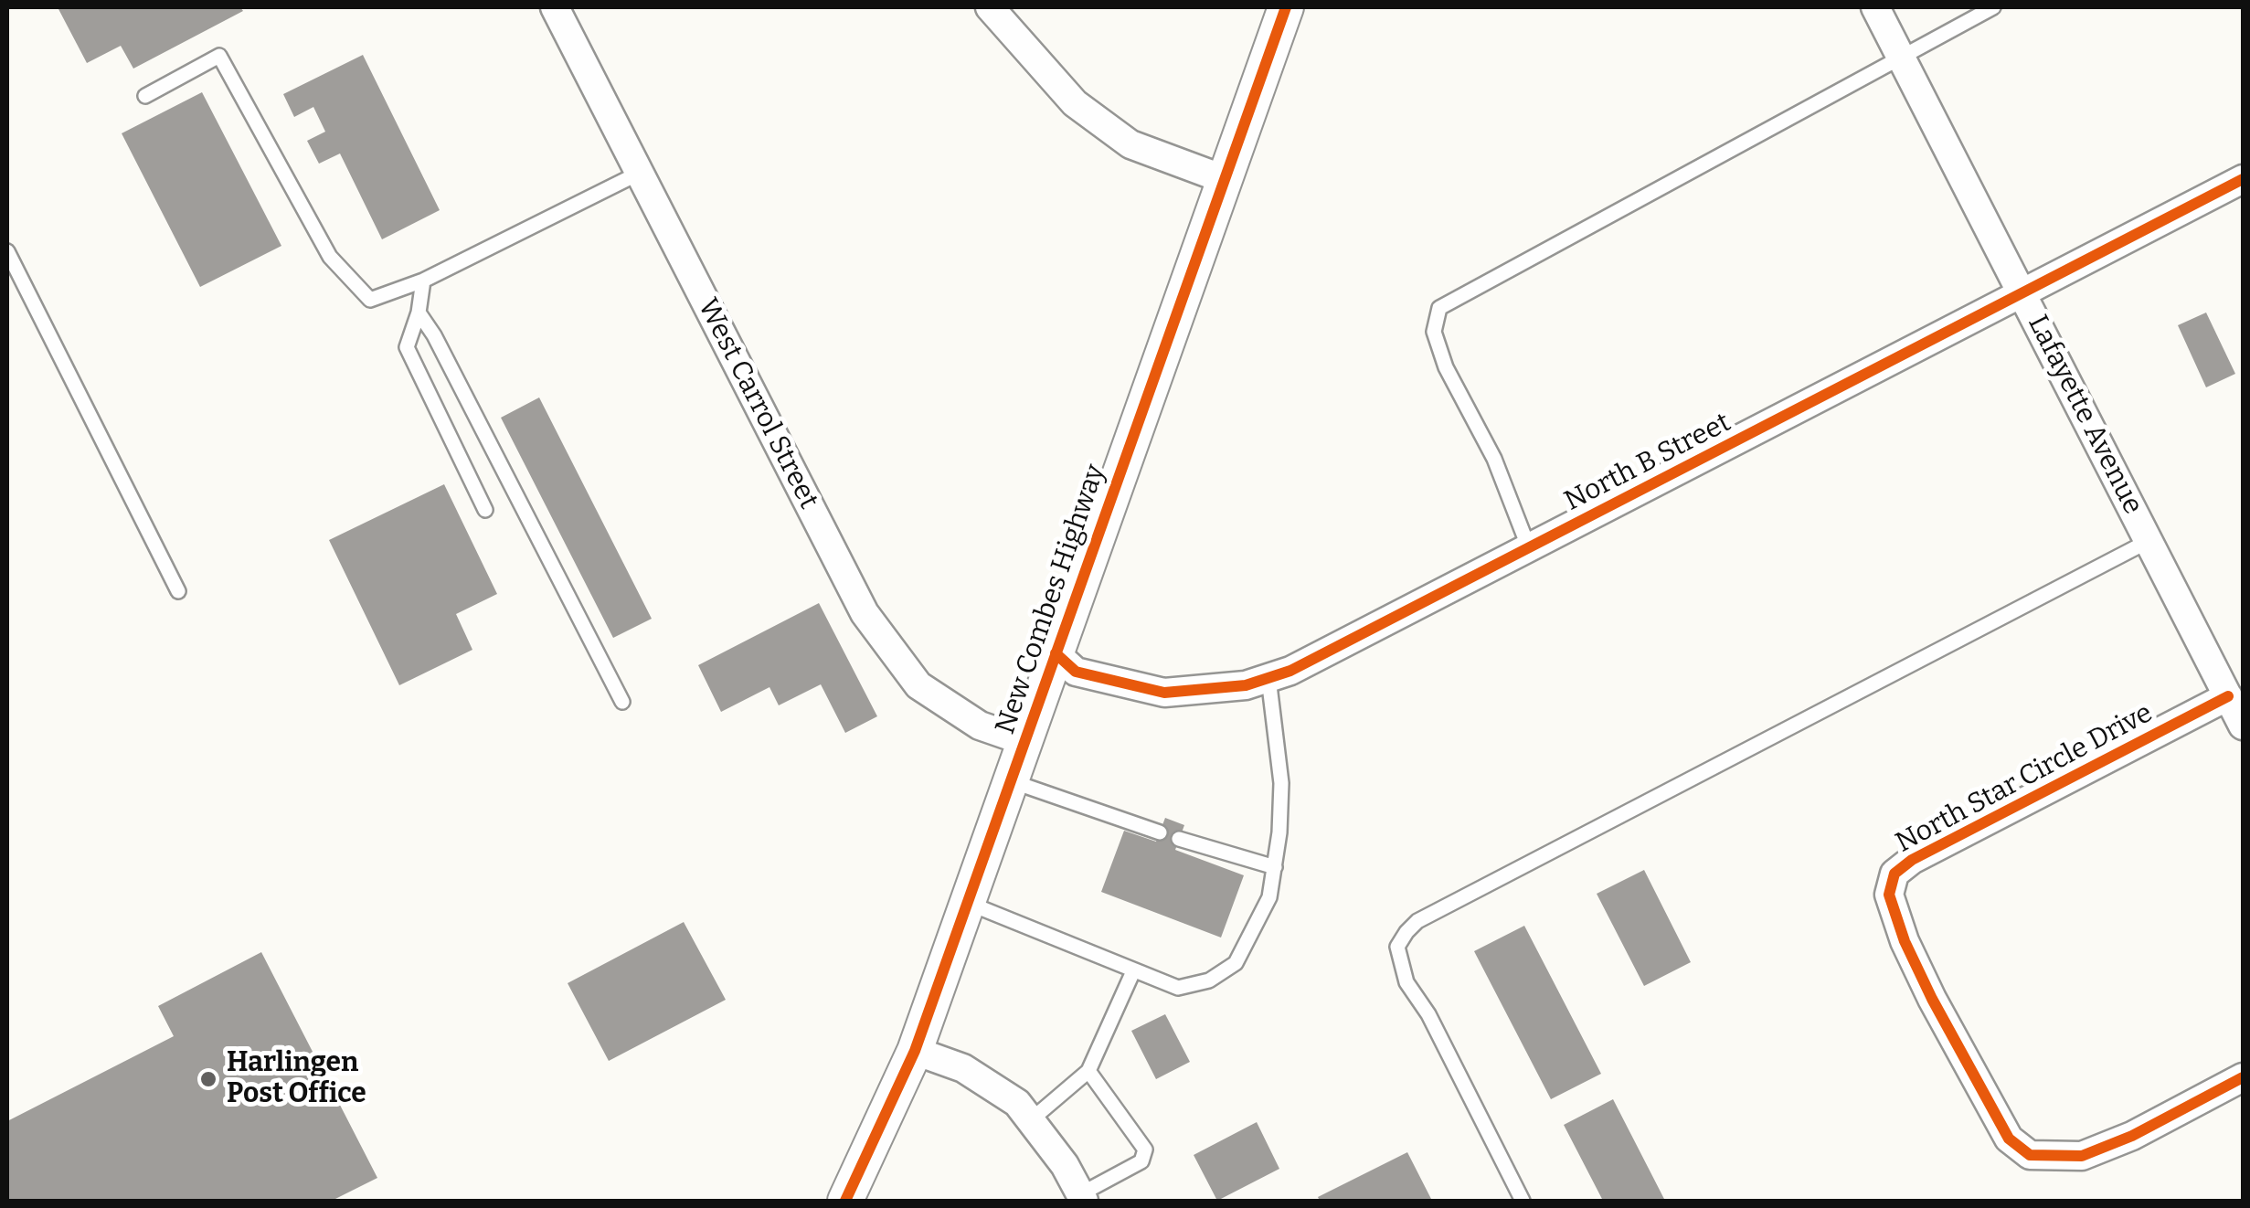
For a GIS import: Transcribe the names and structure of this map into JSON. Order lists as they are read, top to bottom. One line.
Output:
{"streets":{"street":["West Carrol Street","Lafayette Avenue","North B Street","New Combes Highway","North Star Circle Drive"]},"crossings":[["West Carrol Street","New Combes Highway"],["Lafayette Avenue","North B Street"],["Lafayette Avenue","North Star Circle Drive"],["North B Street","New Combes Highway"]],"places":["Harlingen Post Office"]}
